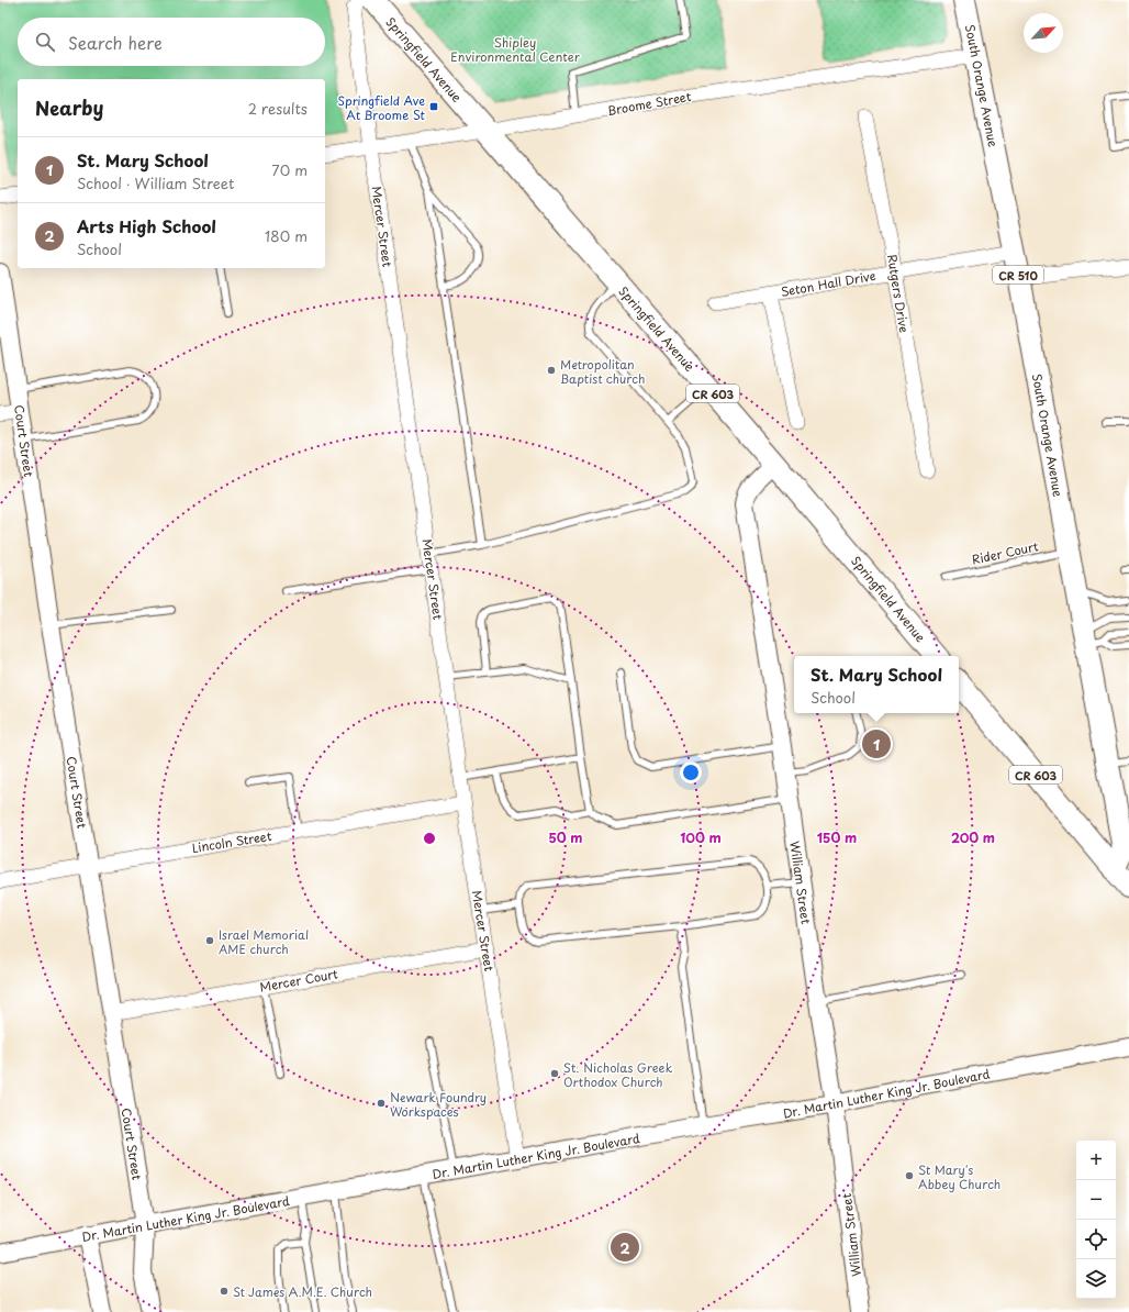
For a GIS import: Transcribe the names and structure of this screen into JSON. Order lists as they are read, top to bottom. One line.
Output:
{"streets":{"main road":["Springfield Avenue","South Orange Avenue","CR 510","CR 603"],"street":["Broome Street","Mercer Street","Seton Hall Drive","Rutgers Drive","Court Street","Lincoln Street","William Street","Mercer Court","Dr. Martin Luther King Jr. Boulevard"],"lane":["Rider Court"]},"crossings":[["Springfield Avenue","Broome Street"],["Springfield Avenue","William Street"],["South Orange Avenue","Broome Street"],["South Orange Avenue","Seton Hall Drive"],["South Orange Avenue","CR 603"],["South Orange Avenue","Rider Court"],["Broome Street","Mercer Street"],["Mercer Street","Lincoln Street"],["Mercer Street","Mercer Court"],["Mercer Street","Dr. Martin Luther King Jr. Boulevard"],["Seton Hall Drive","Rutgers Drive"],["Court Street","Lincoln Street"],["Court Street","Mercer Court"],["Court Street","Dr. Martin Luther King Jr. Boulevard"],["William Street","Dr. Martin Luther King Jr. Boulevard"]],"parks":["Shipley Environmental Center"],"places":{"transit":["Springfield Ave At Broome St"],"other":["Metropolitan Baptist church","Israel Memorial AME church","St. Nicholas Greek Orthodox Church","Newark Foundry Workspaces","St Mary's Abbey Church","St James A.M.E. Church"]},"north":"top right","page":{"search":"Search here","heading":["Nearby","2 results"],"list":[{"mark":"1","name":"St. Mary School","note":"School · William Street","value":"70 m"},{"mark":"2","name":"Arts High School","note":"School","value":"180 m"}],"popup":["St. Mary School","School"],"pins":["1","2"],"map_buttons":["+","−"]},"rings":["50 m","100 m","150 m","200 m"]}
